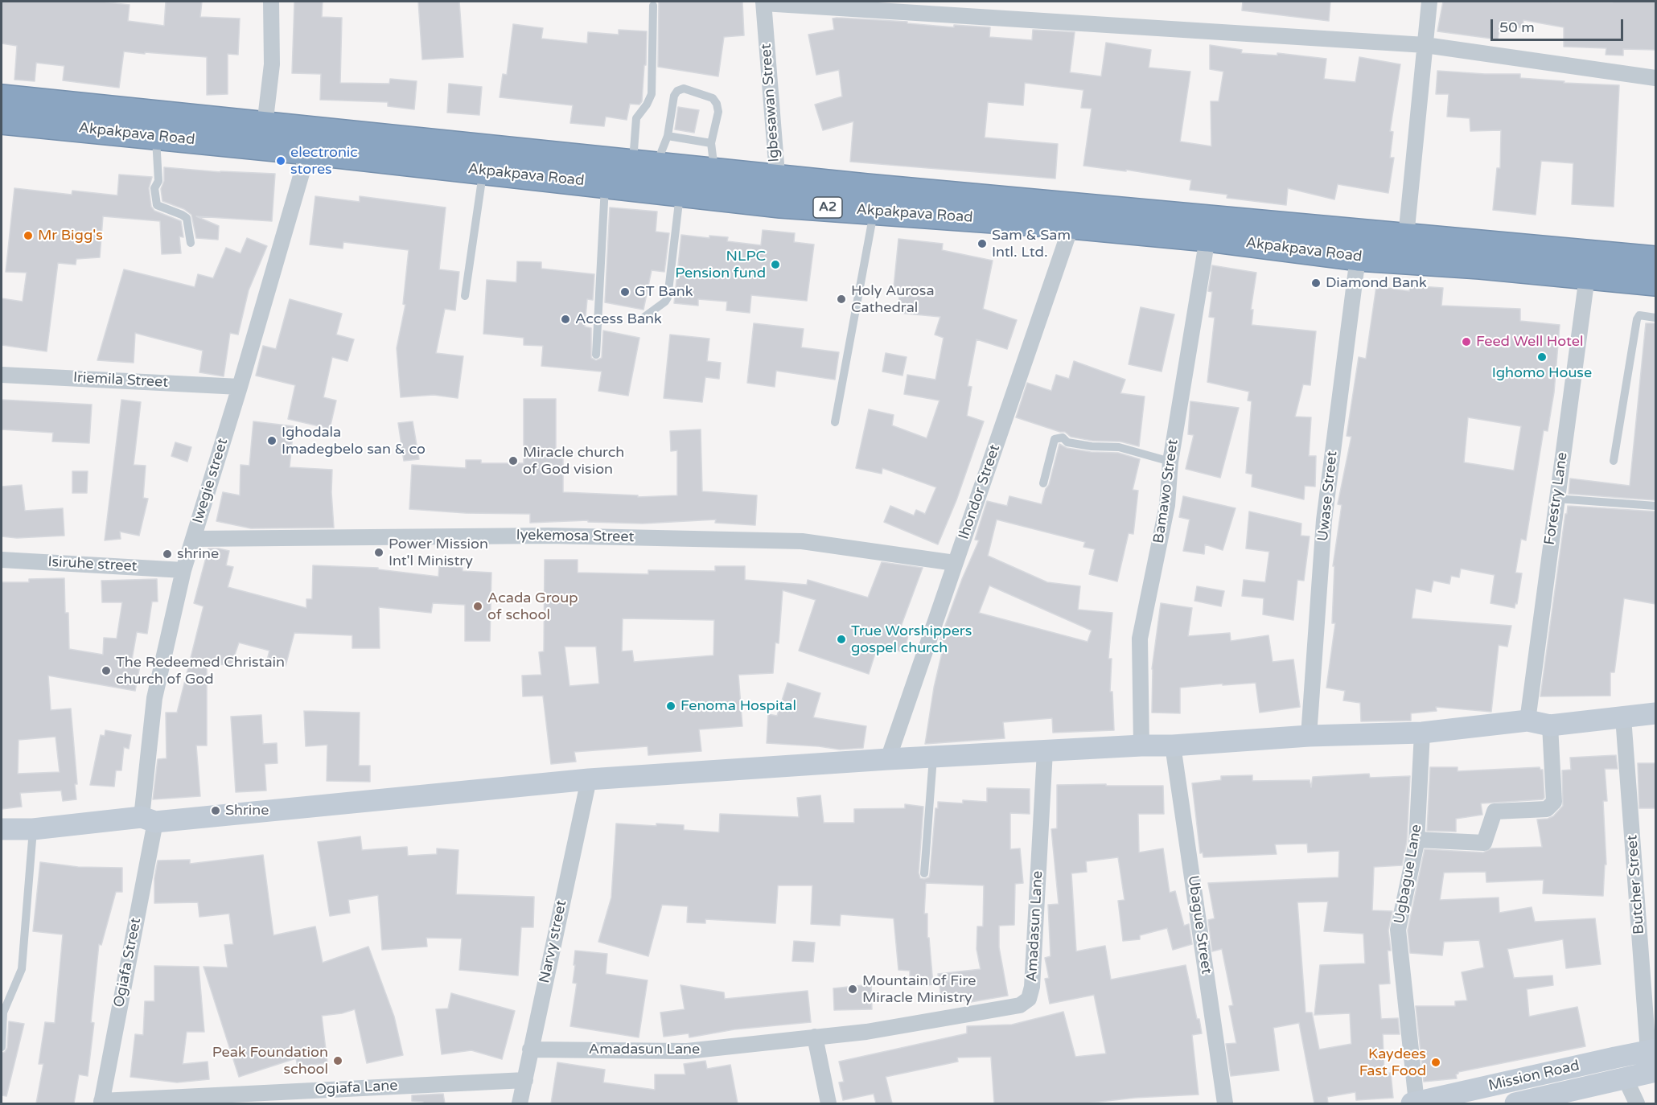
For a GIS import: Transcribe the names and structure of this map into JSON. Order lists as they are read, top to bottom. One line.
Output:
{"streets":{"highway":["Akpakpava Road","A2"],"street":["Igbesawan Street","Iriemila Street","Iwegie street","Bamawo Street","Ihondor Street","Uwase Street","Forestry Lane","Iyekemosa Street","Isiruhe street","Ugbague Lane","Butcher Street","Ubague Street","Amadasun Lane","Narvy street","Ogiafa Street","Mission Road","Ogiafa Lane"]},"crossings":[["Igbesawan Street","Akpakpava Road"],["Akpakpava Road","Iwegie street"],["Akpakpava Road","Bamawo Street"],["Akpakpava Road","Ihondor Street"],["Akpakpava Road","Uwase Street"],["Akpakpava Road","Forestry Lane"],["Iriemila Street","Iwegie street"],["Iwegie street","Iyekemosa Street"],["Iwegie street","Isiruhe street"],["Iwegie street","Ogiafa Street"],["Ihondor Street","Iyekemosa Street"],["Ugbague Lane","Mission Road"],["Butcher Street","Mission Road"],["Amadasun Lane","Narvy street"],["Narvy street","Ogiafa Lane"],["Ogiafa Street","Ogiafa Lane"]],"places":["electronic stores","Mr Bigg's","Sam & Sam Intl. Ltd.","NLPC Pension fund","Diamond Bank","GT Bank","Holy Aurosa Cathedral","Access Bank","Feed Well Hotel","Ighomo House","Ighodala Imadegbelo san & co","Miracle church of God vision","Power Mission Int'l Ministry","shrine","Acada Group of school","True Worshippers gospel church","The Redeemed Christain church of God","Fenoma Hospital","Shrine","Mountain of Fire Miracle Ministry","Peak Foundation school","Kaydees Fast Food"],"scale_bar":"50 m"}
